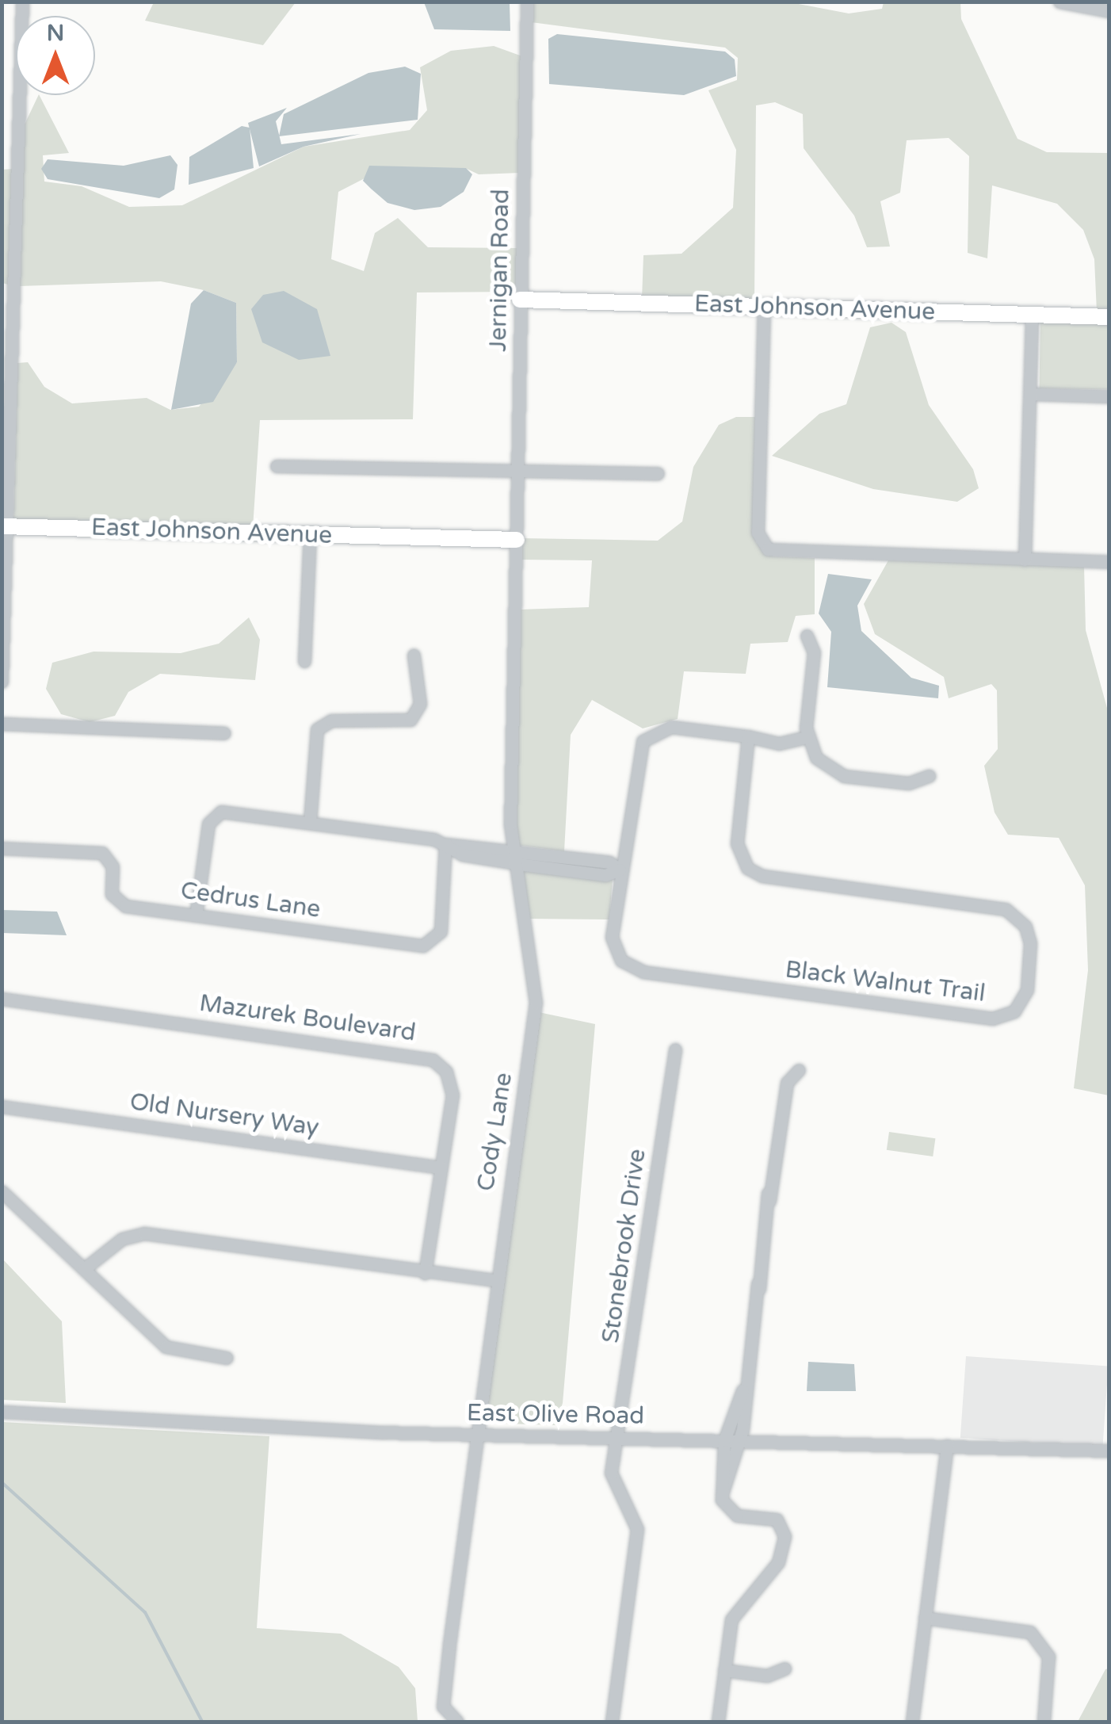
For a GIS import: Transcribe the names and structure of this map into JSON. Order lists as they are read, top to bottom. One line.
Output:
{"streets":{"main road":["East Johnson Avenue"],"street":["Jernigan Road","Cedrus Lane","Black Walnut Trail","Mazurek Boulevard","Old Nursery Way","Cody Lane","Stonebrook Drive","East Olive Road"]},"crossings":[["Jernigan Road","East Johnson Avenue"],["Jernigan Road","Cody Lane"],["East Johnson Avenue","Cody Lane"],["Mazurek Boulevard","Old Nursery Way"],["Cody Lane","East Olive Road"],["Stonebrook Drive","East Olive Road"]],"north":"top"}
